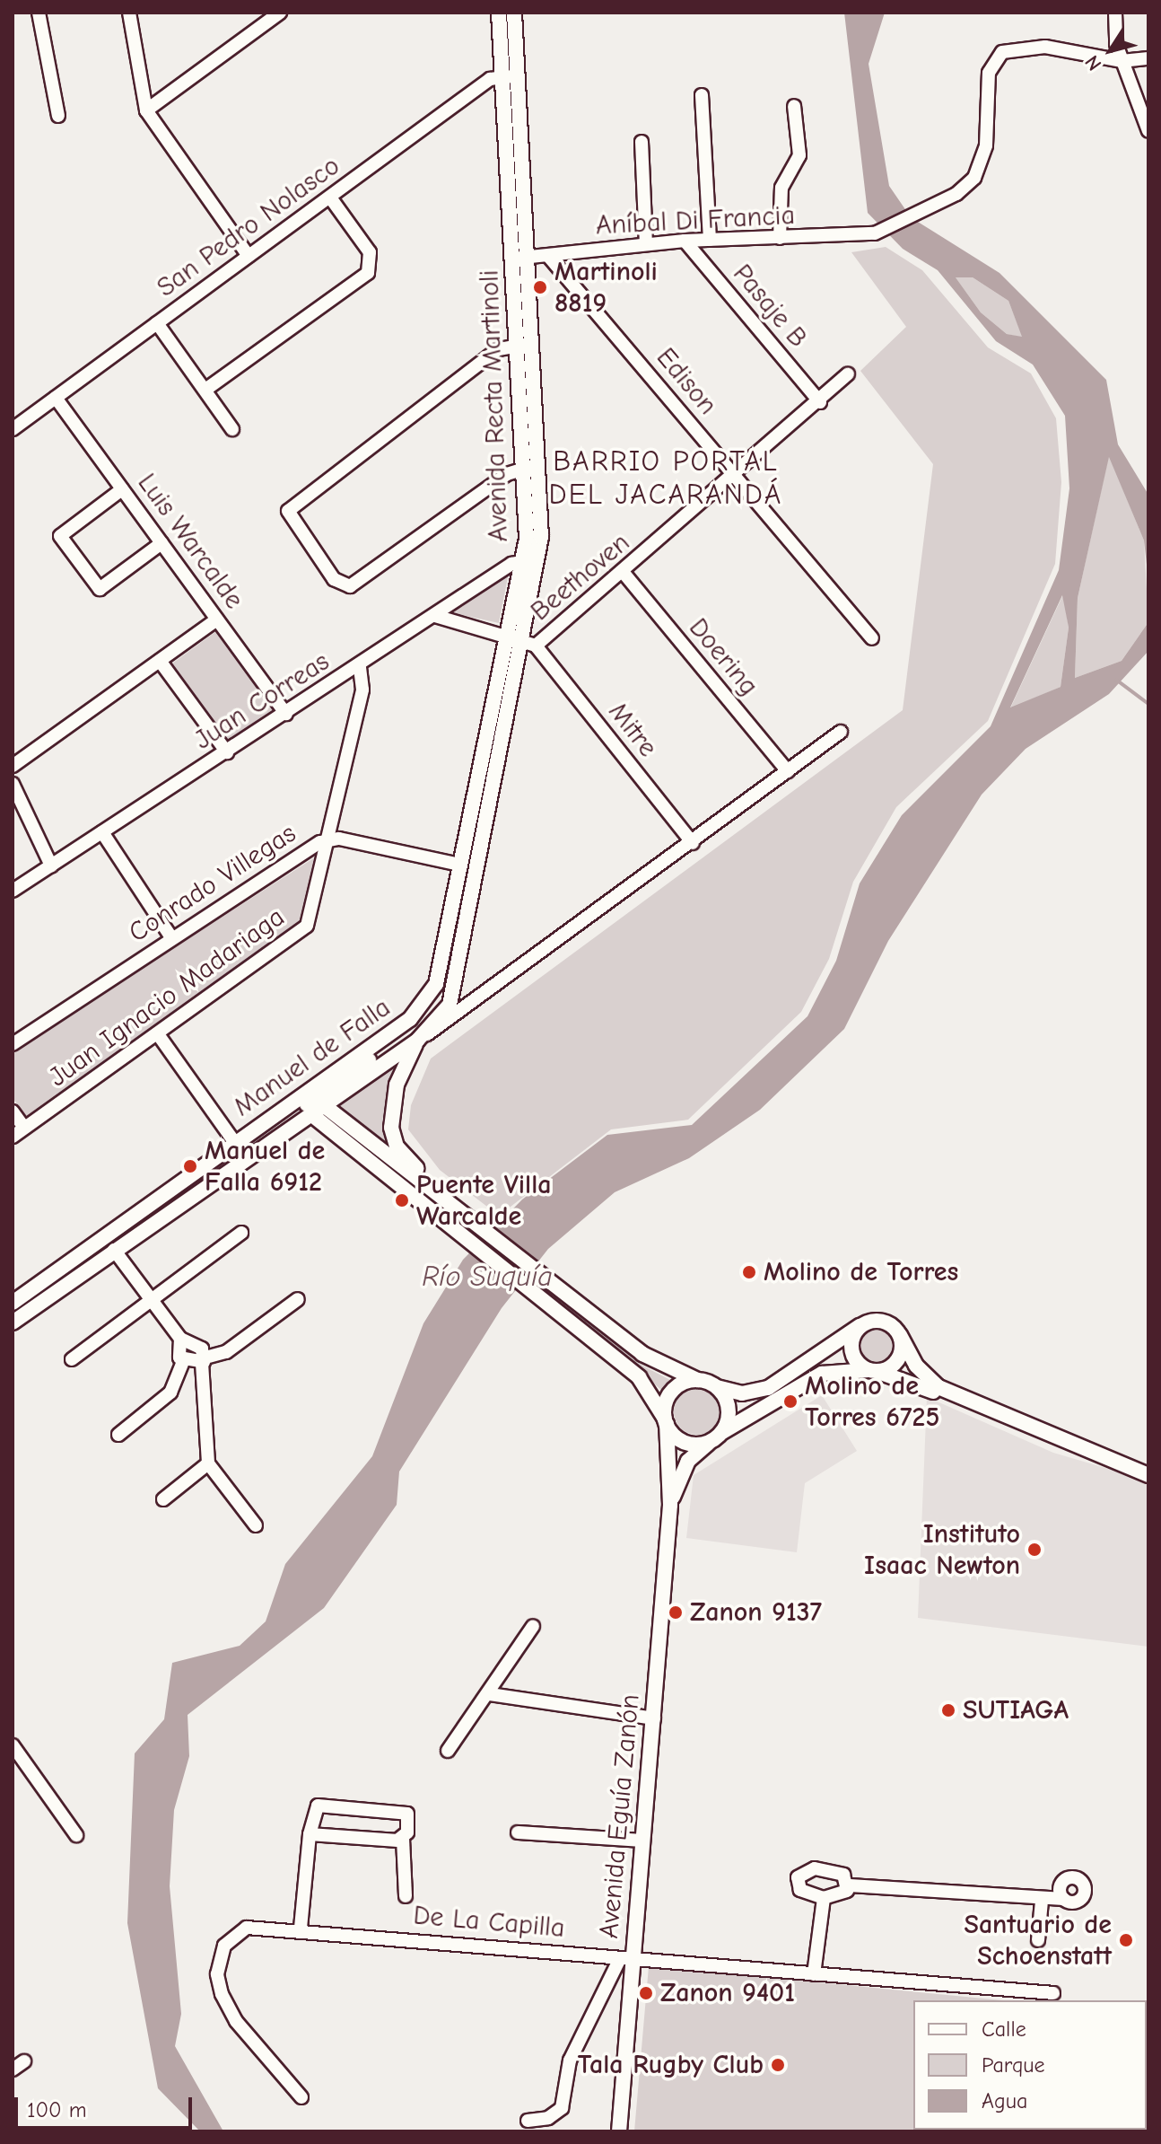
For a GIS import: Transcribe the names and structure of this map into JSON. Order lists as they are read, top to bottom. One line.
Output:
{"streets":{"main road":["Avenida Recta Martinoli","Manuel de Falla","Avenida Eguía Zanón"],"street":["Aníbal Di Francia","San Pedro Nolasco","Pasaje B","Edison","Luis Warcalde","Beethoven","Doering","Juan Correas","Mitre","Conrado Villegas","Juan Ignacio Madariaga","De La Capilla"]},"crossings":[["Aníbal Di Francia","Pasaje B"],["Aníbal Di Francia","Edison"],["Aníbal Di Francia","Avenida Recta Martinoli"],["San Pedro Nolasco","Avenida Recta Martinoli"],["San Pedro Nolasco","Luis Warcalde"],["Pasaje B","Beethoven"],["Edison","Beethoven"],["Avenida Recta Martinoli","Juan Correas"],["Avenida Recta Martinoli","Conrado Villegas"],["Avenida Recta Martinoli","Manuel de Falla"],["Luis Warcalde","Juan Correas"],["Beethoven","Doering"],["Beethoven","Mitre"],["Doering","Manuel de Falla"],["Juan Correas","Juan Ignacio Madariaga"],["Mitre","Manuel de Falla"],["Conrado Villegas","Juan Ignacio Madariaga"],["Avenida Eguía Zanón","De La Capilla"]],"districts":["BARRIO PORTAL DEL JACARANDÁ"],"water":["Río Suquía"],"places":["Martinoli 8819","Manuel de Falla 6912","Puente Villa Warcalde","Molino de Torres","Molino de Torres 6725","Instituto Isaac Newton","Zanon 9137","SUTIAGA","Santuario de Schoenstatt","Zanon 9401","Tala Rugby Club"],"legend":["Calle","Parque","Agua"],"scale_bar":"100 m","north":"bottom left"}
